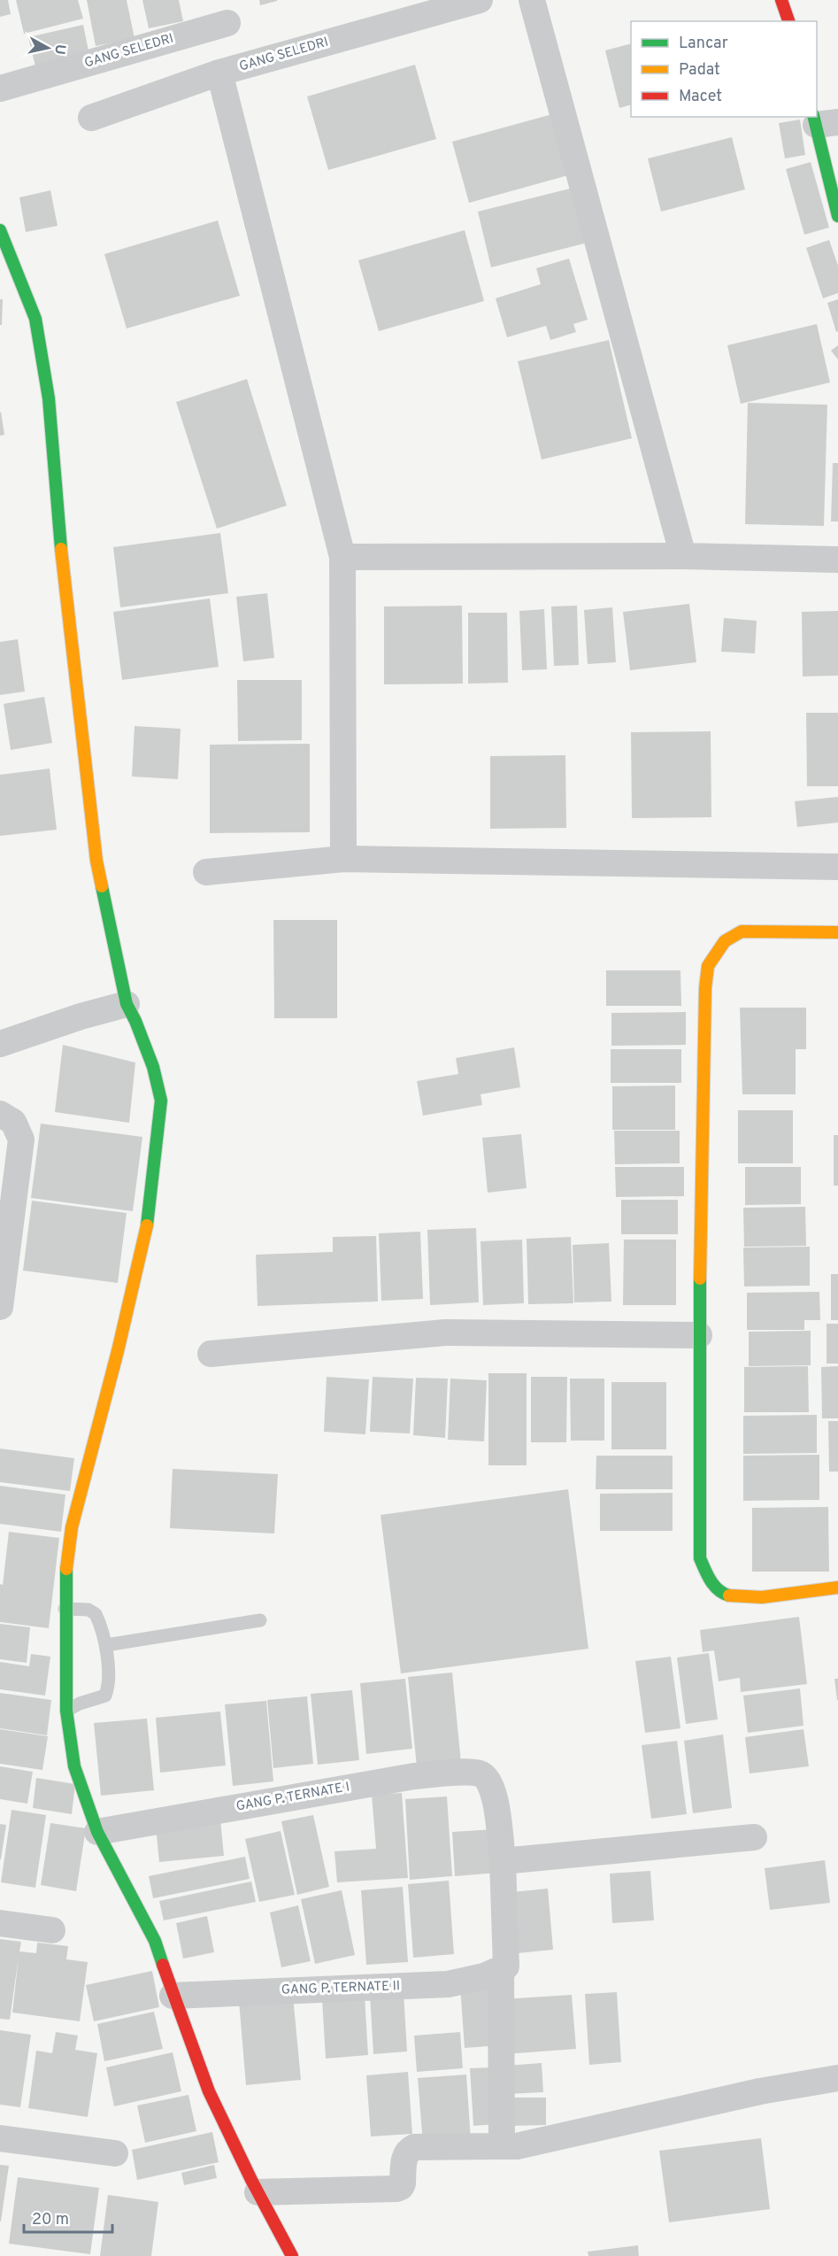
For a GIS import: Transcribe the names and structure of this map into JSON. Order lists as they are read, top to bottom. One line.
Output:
{"streets":{"street":["GANG SELEDRI","GANG P. TERNATE I","GANG P. TERNATE II"]},"legend":["Lancar","Padat","Macet"],"scale_bar":"20 m","north":"right"}
